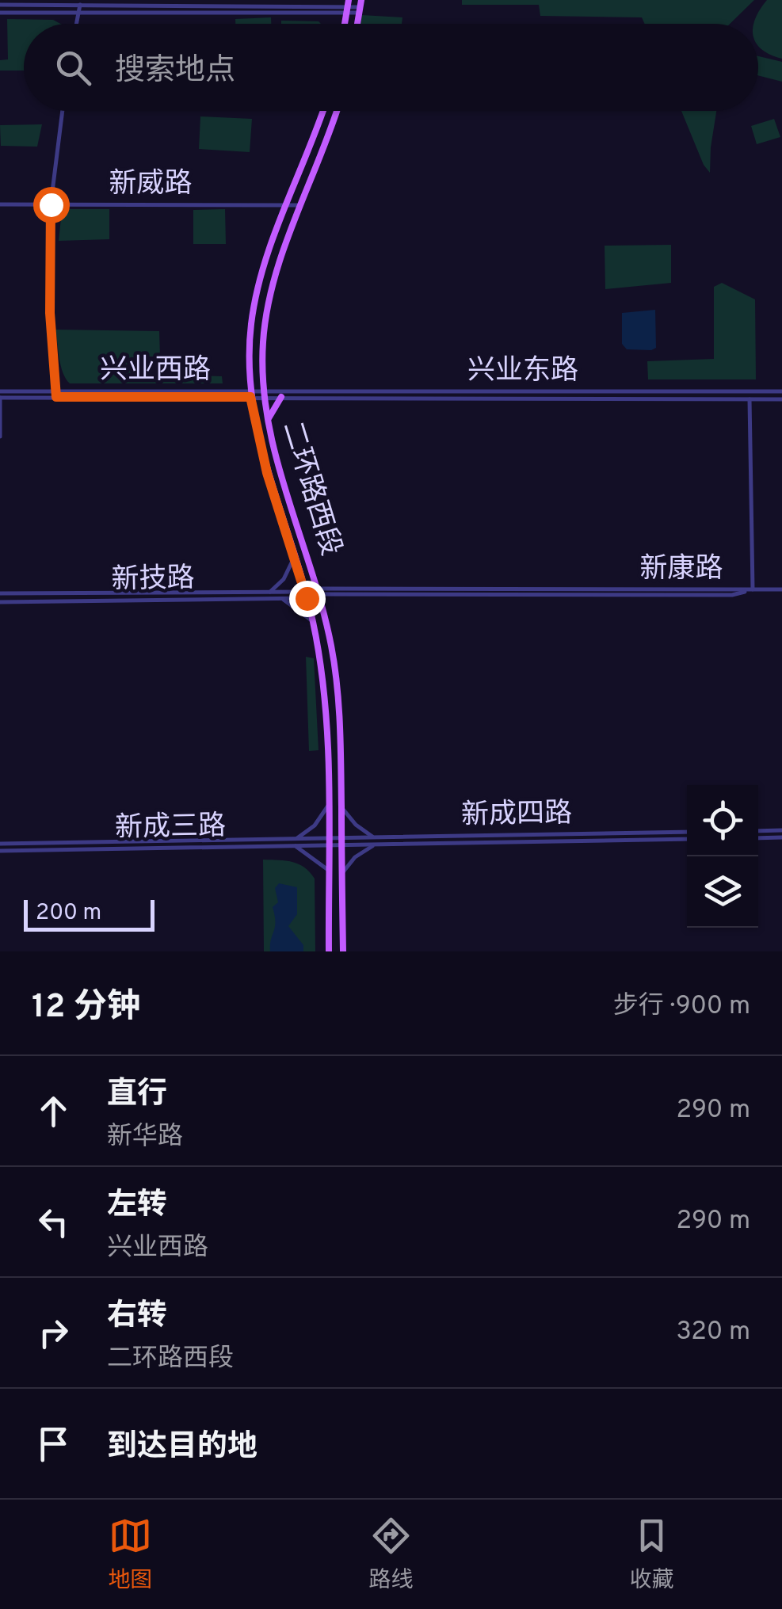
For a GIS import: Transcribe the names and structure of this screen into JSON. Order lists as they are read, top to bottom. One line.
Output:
{"streets":{"main road":["二环路西段"],"street":["新威路","兴业西路","兴业东路","新康路","新技路","新成四路","新成三路"]},"crossings":[["新威路","二环路西段"],["兴业西路","兴业东路"],["兴业西路","二环路西段"],["兴业东路","二环路西段"],["二环路西段","新康路"],["二环路西段","新技路"],["二环路西段","新成四路"],["二环路西段","新成三路"],["新成四路","新成三路"]],"scale_bar":"200 m","page":{"search":"搜索地点","scale":"200 m","heading":["12 分钟","步行 · 900 m"],"list":[["直行","新华路","290 m"],["左转","兴业西路","290 m"],["右转","二环路西段","320 m"],"到达目的地"],"nav":["地图","路线","收藏"]}}
